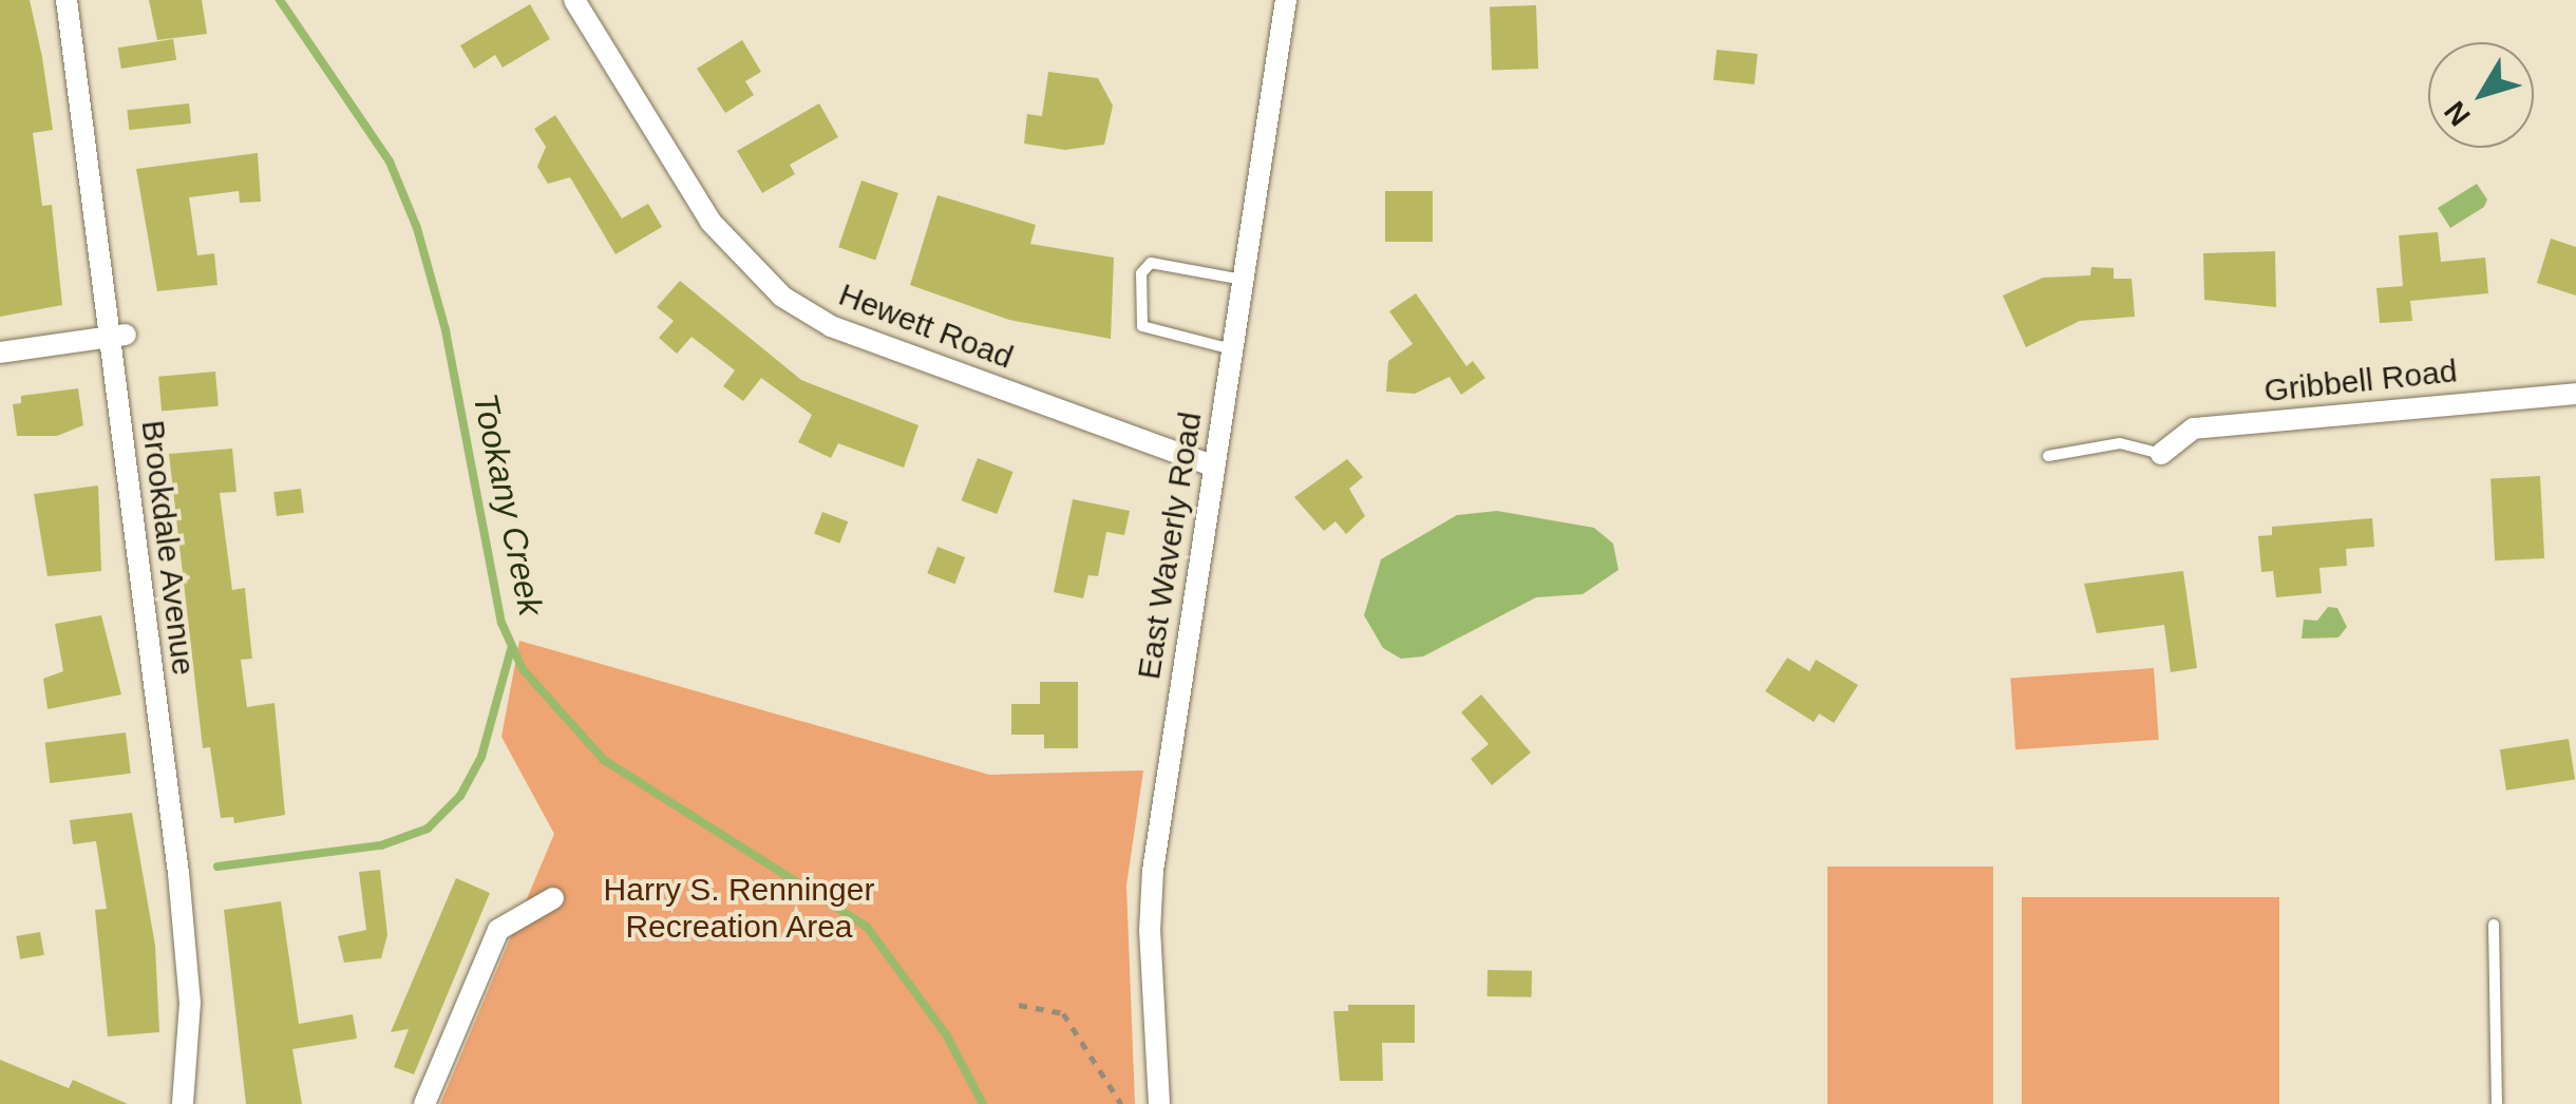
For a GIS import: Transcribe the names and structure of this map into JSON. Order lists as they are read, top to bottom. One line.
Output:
{"streets":{"street":["Hewett Road","Gribbell Road","East Waverly Road","Brookdale Avenue"]},"crossings":[["Hewett Road","East Waverly Road"]],"water":["Tookany Creek"],"parks":["Harry S. Renninger Recreation Area"],"north":"bottom left"}
